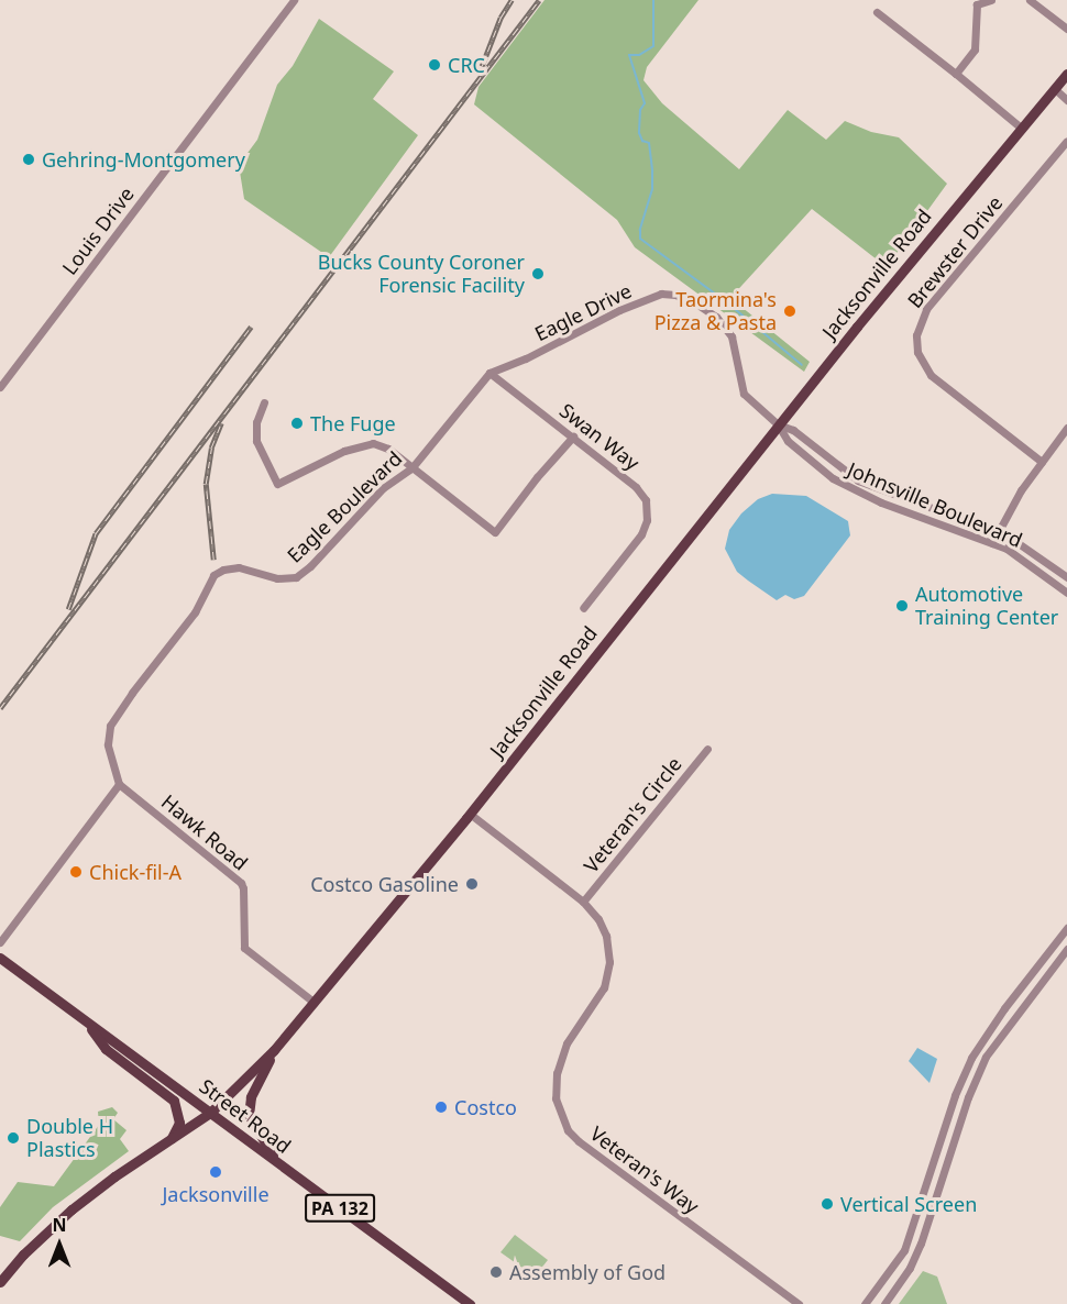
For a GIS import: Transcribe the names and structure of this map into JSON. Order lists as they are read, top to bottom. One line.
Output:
{"streets":{"main road":["Jacksonville Road","Street Road","PA 132"],"street":["Louis Drive","Brewster Drive","Eagle Drive","Swan Way","Johnsville Boulevard","Eagle Boulevard","Veteran's Circle","Hawk Road","Veteran's Way"]},"crossings":[["Jacksonville Road","Eagle Drive"],["Jacksonville Road","Johnsville Boulevard"],["Jacksonville Road","Hawk Road"],["Jacksonville Road","Street Road"],["Jacksonville Road","Veteran's Way"],["Eagle Drive","Swan Way"],["Eagle Drive","Johnsville Boulevard"],["Eagle Drive","Eagle Boulevard"],["Swan Way","Eagle Boulevard"],["Eagle Boulevard","Hawk Road"],["Veteran's Circle","Veteran's Way"]],"places":["CRC","Gehring-Montgomery","Bucks County Coroner Forensic Facility","Taormina's Pizza & Pasta","The Fuge","Automotive Training Center","Chick-fil-A","Costco Gasoline","Costco","Double H Plastics","Jacksonville","Vertical Screen","Assembly of God"],"north":"top"}
